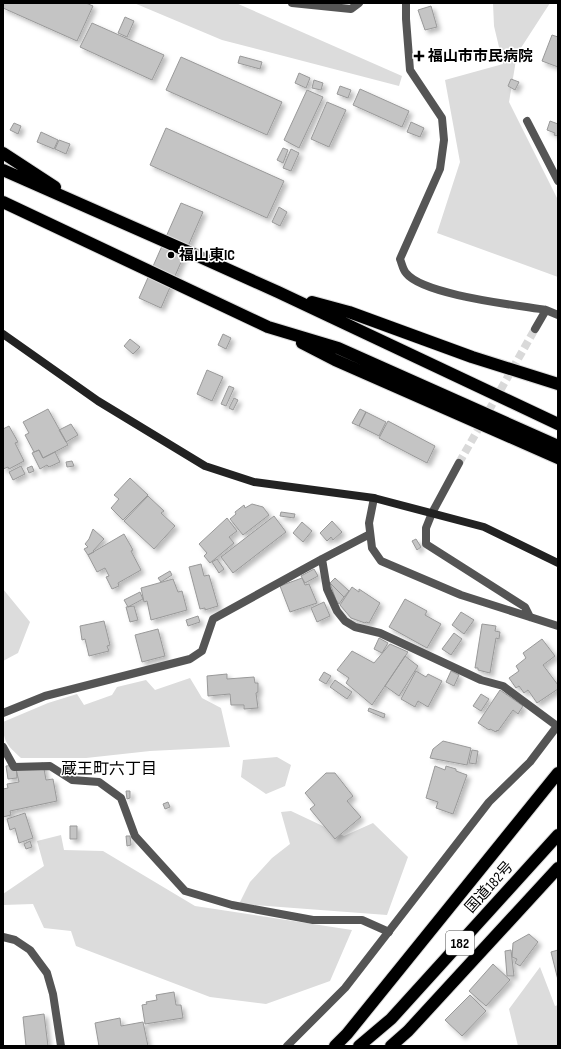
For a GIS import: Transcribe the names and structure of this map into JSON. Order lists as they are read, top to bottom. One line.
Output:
{"streets":{"highway":["国道182号","182"]},"districts":["蔵王町六丁目"],"places":{"health":["福山市市民病院"],"other":["福山東IC"]}}
